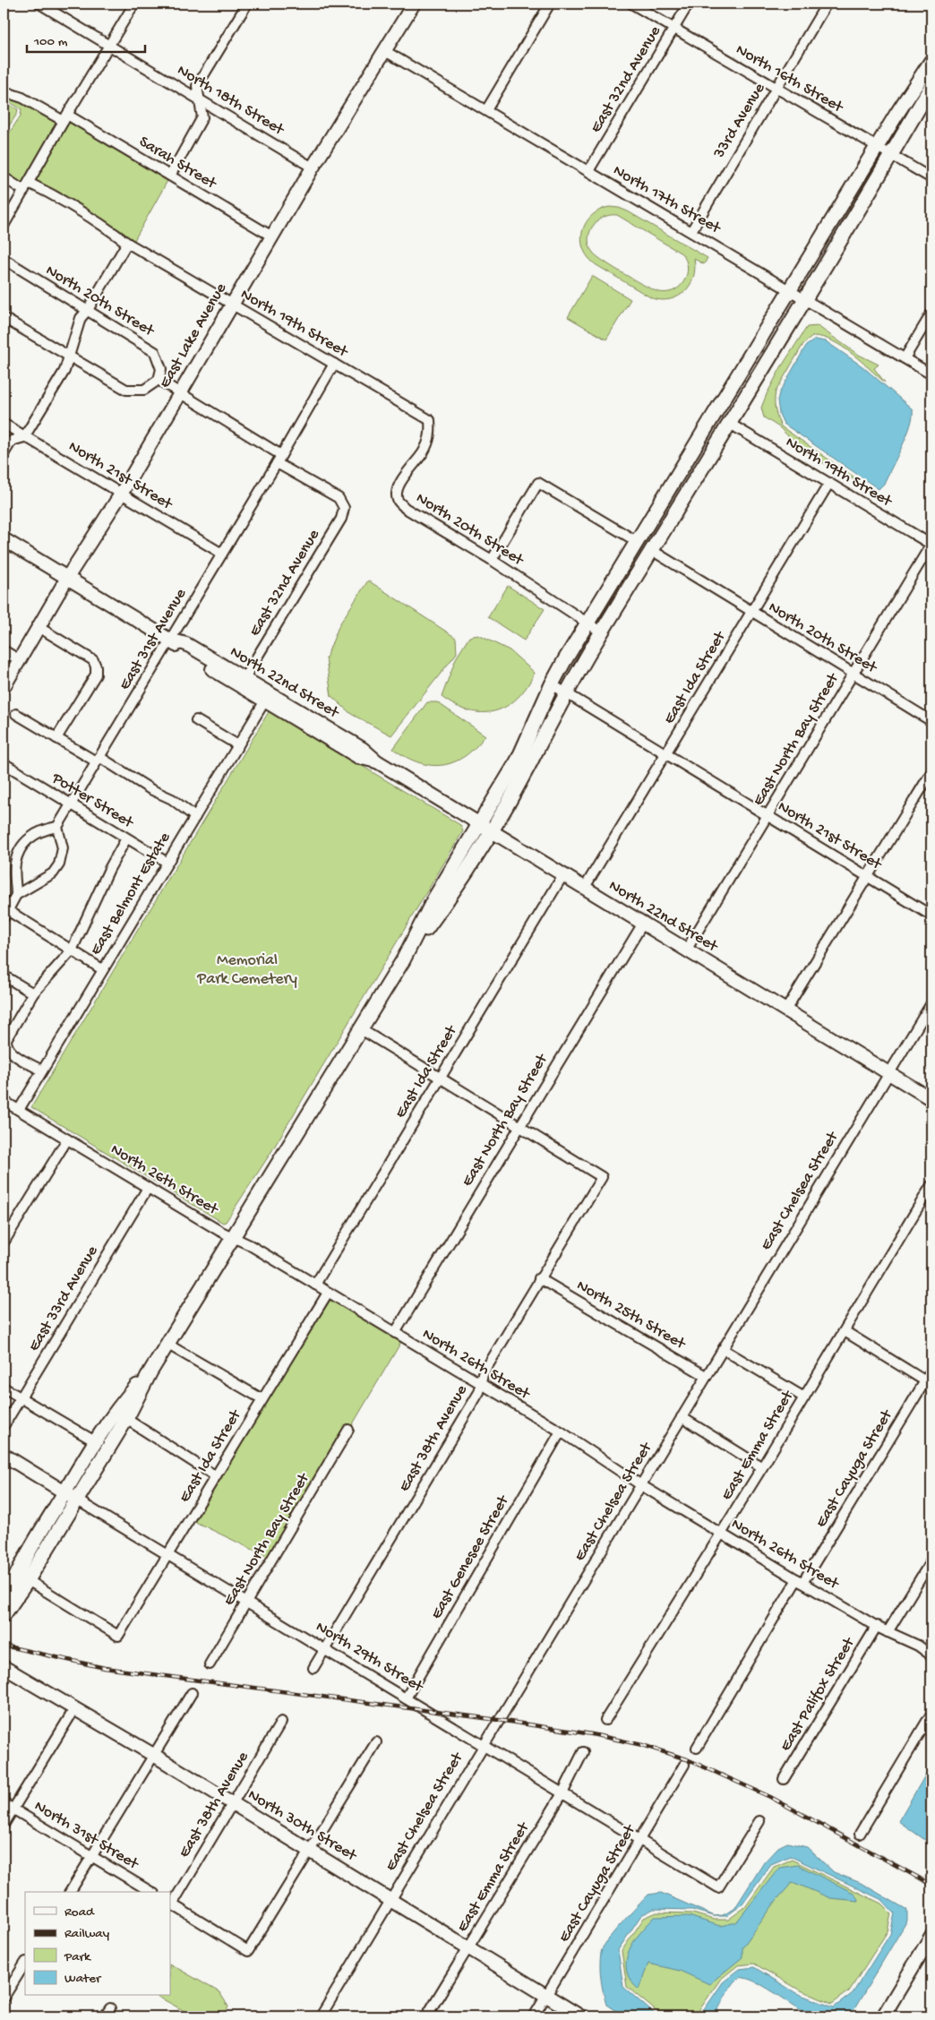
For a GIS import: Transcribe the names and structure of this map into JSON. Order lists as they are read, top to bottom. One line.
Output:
{"streets":{"street":["North 16th Street","East 32nd Avenue","North 18th Street","33rd Avenue","Sarah Street","North 17th Street","North 20th Street","North 19th Street","East Lake Avenue","North 21st Street","East 31st Avenue","East Ida Street","North 22nd Street","East North Bay Street","Potter Street","East Belmont Estate","North 26th Street","East Chelsea Street","East 33rd Avenue","North 25th Street","East 38th Avenue","East Emma Street","East Cayuga Street","East Genesee Street","North 29th Street","East Palifox Street","North 30th Street","North 31st Street"]},"crossings":[["North 16th Street","East 32nd Avenue"],["North 16th Street","33rd Avenue"],["East 32nd Avenue","North 17th Street"],["East 32nd Avenue","East 31st Avenue"],["East 32nd Avenue","North 22nd Street"],["North 18th Street","East Lake Avenue"],["33rd Avenue","North 17th Street"],["Sarah Street","East Lake Avenue"],["North 17th Street","East Lake Avenue"],["North 20th Street","North 19th Street"],["North 20th Street","East Ida Street"],["North 20th Street","East North Bay Street"],["North 19th Street","East Lake Avenue"],["North 19th Street","East 31st Avenue"],["North 19th Street","East Ida Street"],["North 19th Street","East North Bay Street"],["East Lake Avenue","North 21st Street"],["East Lake Avenue","North 22nd Street"],["North 21st Street","East 31st Avenue"],["North 21st Street","East Ida Street"],["North 21st Street","East North Bay Street"],["East 31st Avenue","North 22nd Street"],["East 31st Avenue","Potter Street"],["East Ida Street","North 22nd Street"],["East Ida Street","North 26th Street"],["East Ida Street","North 29th Street"],["North 22nd Street","East North Bay Street"],["North 22nd Street","East Belmont Estate"],["North 22nd Street","East Chelsea Street"],["East North Bay Street","North 26th Street"],["East North Bay Street","East 38th Avenue"],["East North Bay Street","North 29th Street"],["Potter Street","East Belmont Estate"],["East Belmont Estate","North 26th Street"],["North 26th Street","East Chelsea Street"],["North 26th Street","East 33rd Avenue"],["North 26th Street","East 38th Avenue"],["North 26th Street","East Emma Street"],["North 26th Street","East Cayuga Street"],["North 26th Street","East Genesee Street"],["North 26th Street","East Palifox Street"],["East Chelsea Street","North 25th Street"],["East Chelsea Street","North 29th Street"],["East Chelsea Street","North 30th Street"],["North 25th Street","East 38th Avenue"],["East 38th Avenue","North 29th Street"],["East 38th Avenue","North 30th Street"],["East Emma Street","North 29th Street"],["East Emma Street","North 30th Street"],["East Cayuga Street","North 29th Street"],["East Cayuga Street","North 30th Street"],["East Genesee Street","North 29th Street"]],"parks":["Memorial Park Cemetery"],"legend":["Road","Railway","Park","Water"],"scale_bar":"100 m"}
